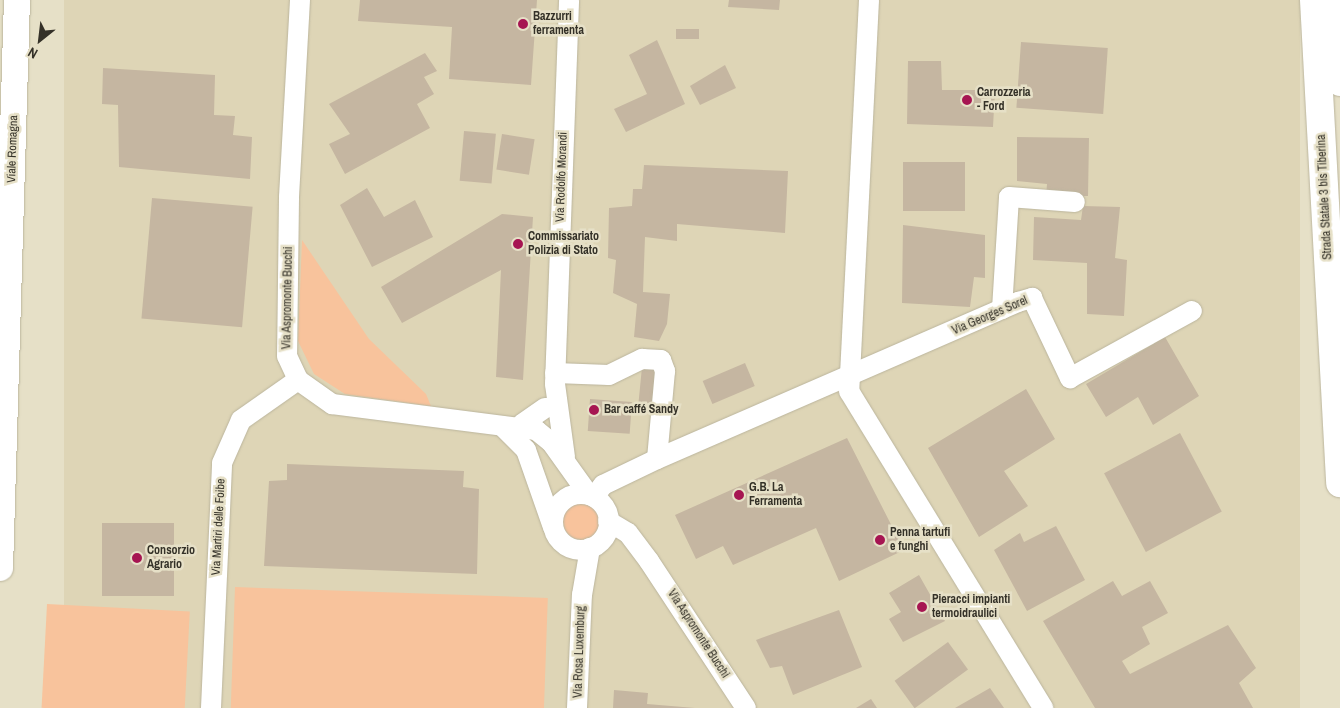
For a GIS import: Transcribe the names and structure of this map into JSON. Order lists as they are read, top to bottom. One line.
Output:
{"streets":{"highway":["Strada Statale 3 bis Tiberina"],"main road":["Viale Romagna"],"street":["Via Rodolfo Morandi","Via Aspromonte Bucchi","Via Georges Sorel","Via Martiri delle Foibe","Via Rosa Luxemburg"]},"crossings":[["Via Rodolfo Morandi","Via Aspromonte Bucchi"],["Via Aspromonte Bucchi","Via Georges Sorel"],["Via Aspromonte Bucchi","Via Martiri delle Foibe"],["Via Aspromonte Bucchi","Via Rosa Luxemburg"],["Via Georges Sorel","Via Rosa Luxemburg"]],"places":["Bazzurri ferramenta","Carrozzeria - Ford","Commissariato Polizia di Stato","Bar caffé Sandy","G.B. La Ferramenta","Penna tartufi e funghi","Consorzio Agrario","Pieracci impianti termoidraulici"],"north":"bottom left"}
